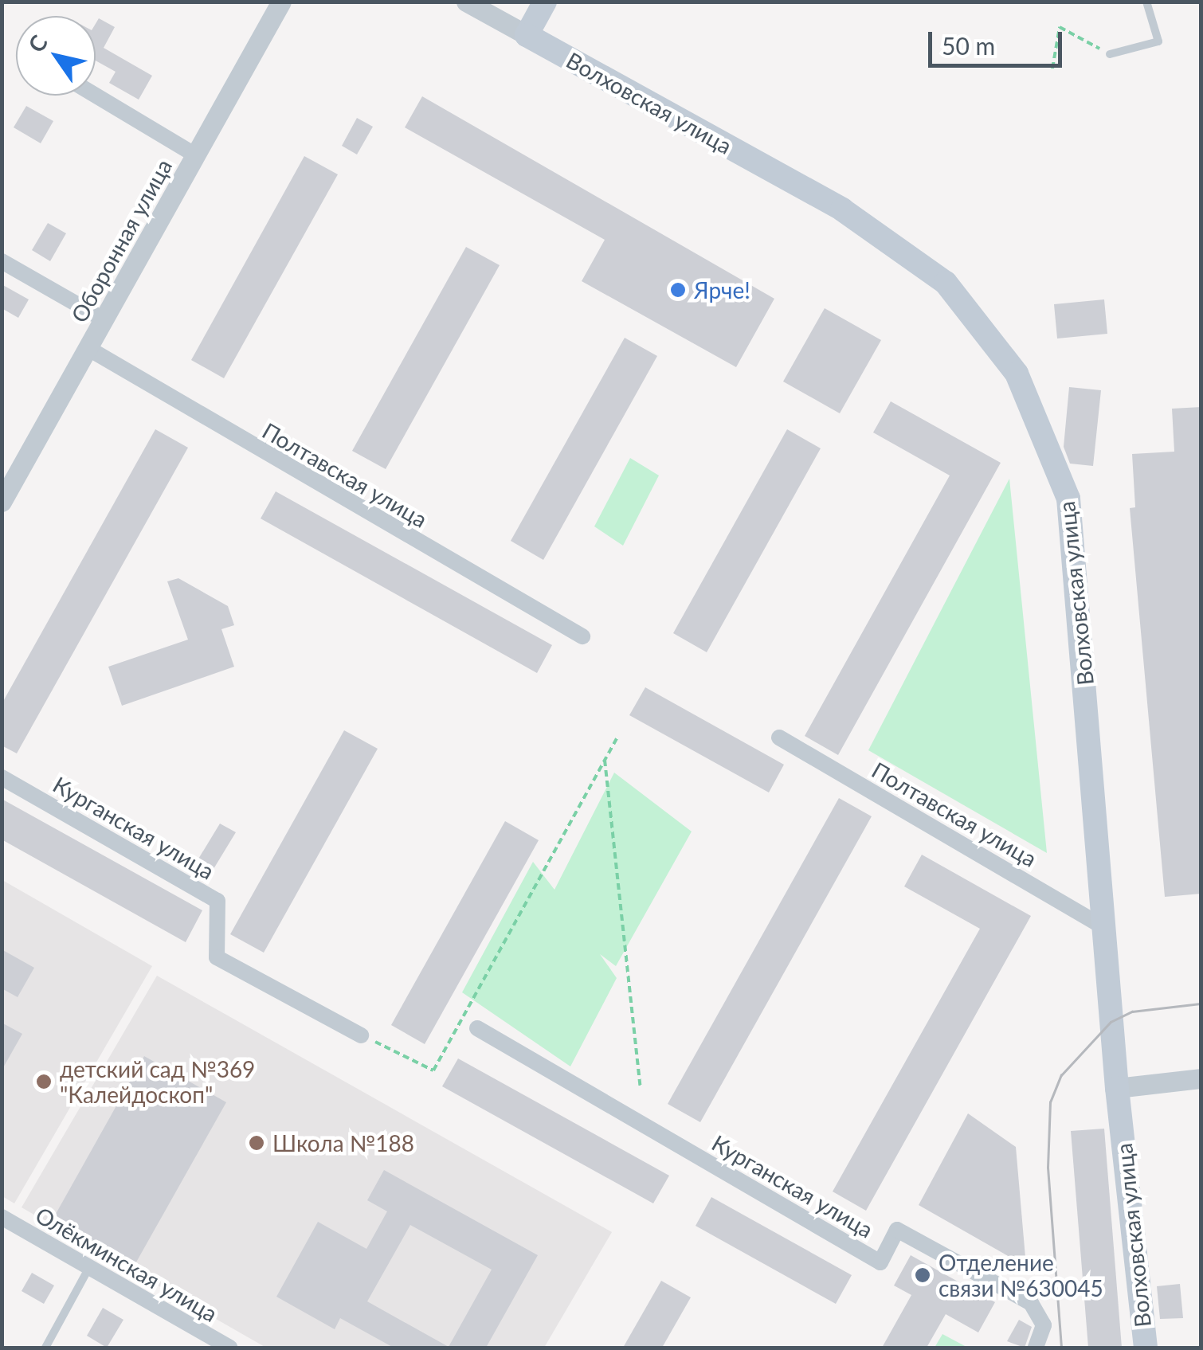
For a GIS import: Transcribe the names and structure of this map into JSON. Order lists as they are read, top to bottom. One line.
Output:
{"streets":{"main road":["Волховская улица"],"street":["Оборонная улица","Полтавская улица","Курганская улица","Олёкминская улица"]},"crossings":[["Волховская улица","Полтавская улица"],["Оборонная улица","Полтавская улица"]],"places":["Ярче!","детский сад №369 \"Калейдоскоп\"","Школа №188","Отделение связи №630045"],"scale_bar":"50 m","north":"top left"}
